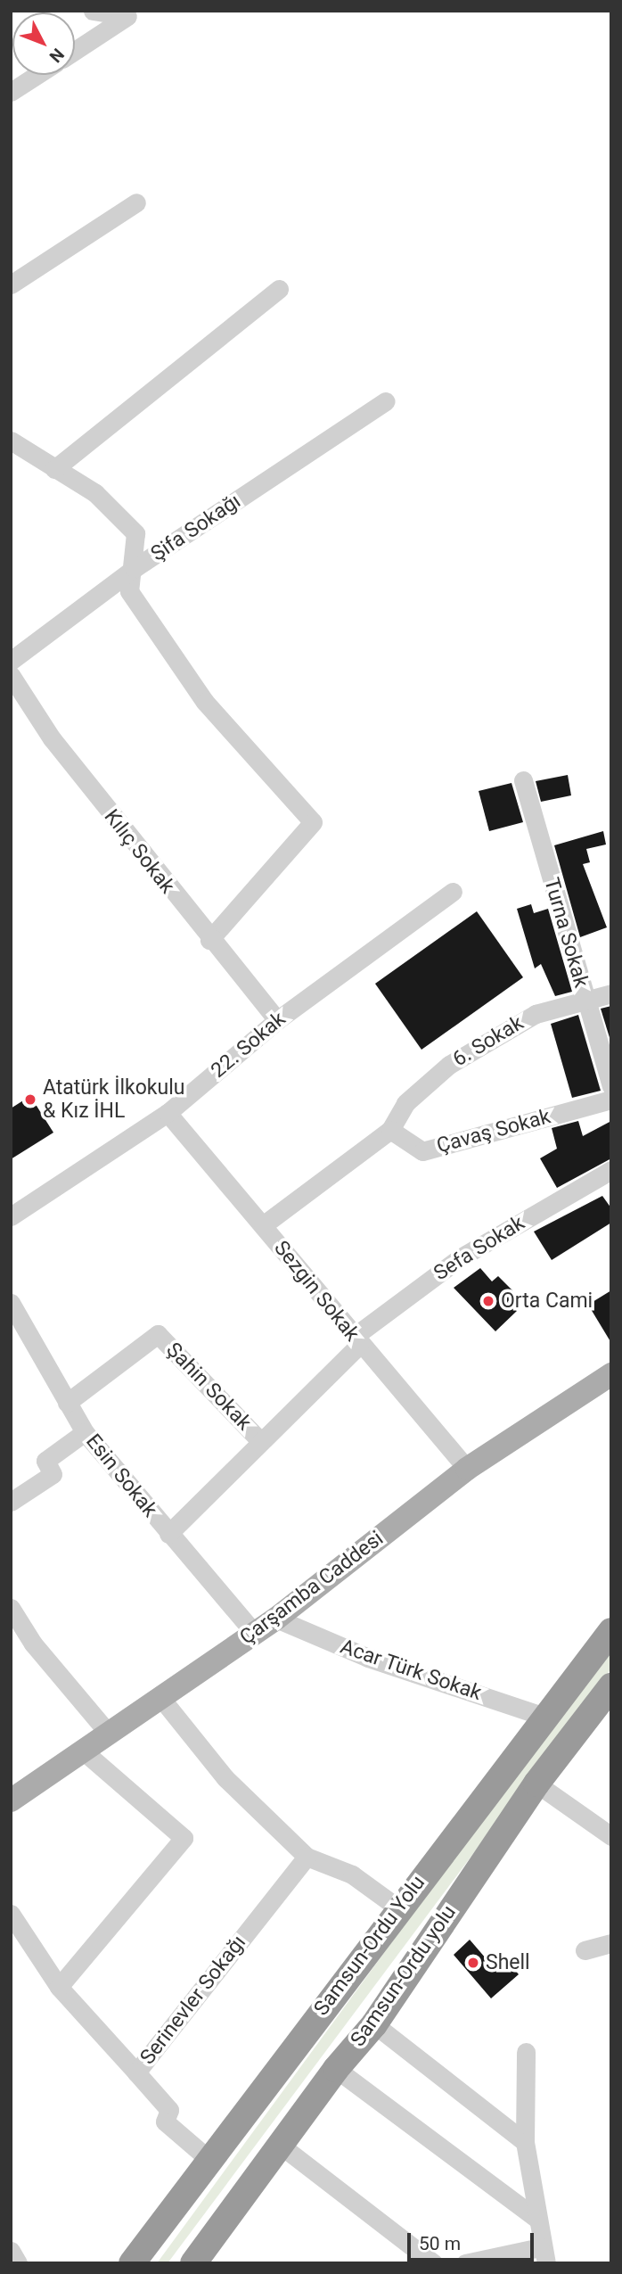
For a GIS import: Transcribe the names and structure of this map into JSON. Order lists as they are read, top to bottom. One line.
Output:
{"streets":{"highway":["Samsun-Ordu Yolu","Samsun-Ordu yolu"],"main road":["Çarşamba Caddesi"],"street":["Şifa Sokağı","Kılıç Sokak","Turna Sokak","6. Sokak","22. Sokak","Çavaş Sokak","Sefa Sokak","Sezgin Sokak","Şahin Sokak","Esin Sokak","Acar Türk Sokak","Serinevler Sokağı"]},"crossings":[["Kılıç Sokak","22. Sokak"],["Turna Sokak","6. Sokak"],["6. Sokak","Çavaş Sokak"],["22. Sokak","Sezgin Sokak"],["Sefa Sokak","Sezgin Sokak"],["Sefa Sokak","Şahin Sokak"],["Sefa Sokak","Esin Sokak"],["Sezgin Sokak","Çarşamba Caddesi"],["Şahin Sokak","Esin Sokak"],["Esin Sokak","Çarşamba Caddesi"],["Çarşamba Caddesi","Acar Türk Sokak"],["Acar Türk Sokak","Samsun-Ordu Yolu"]],"places":["Atatürk İlkokulu & Kız İHL","Orta Cami","Shell"],"scale_bar":"50 m","north":"bottom right"}
